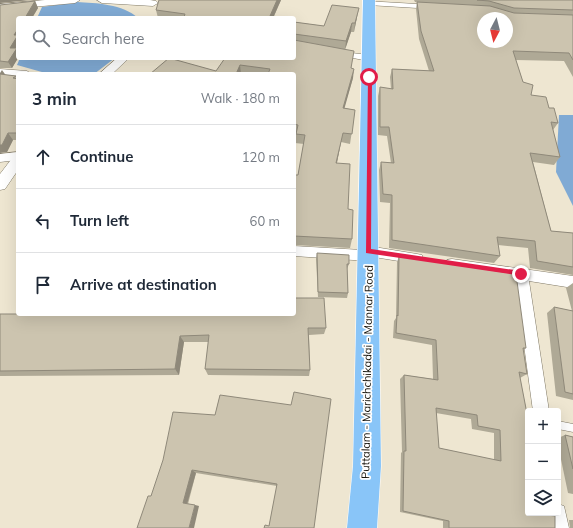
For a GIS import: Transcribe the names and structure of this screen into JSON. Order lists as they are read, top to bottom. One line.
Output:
{"streets":{"main road":["Puttalam - Marichchikadai - Mannar Road"]},"north":"bottom","page":{"search":"Search here","heading":["3 min","Walk · 180 m"],"list":[["Continue","120 m"],["Turn left","60 m"],"Arrive at destination"],"map_buttons":["+","−"]}}
